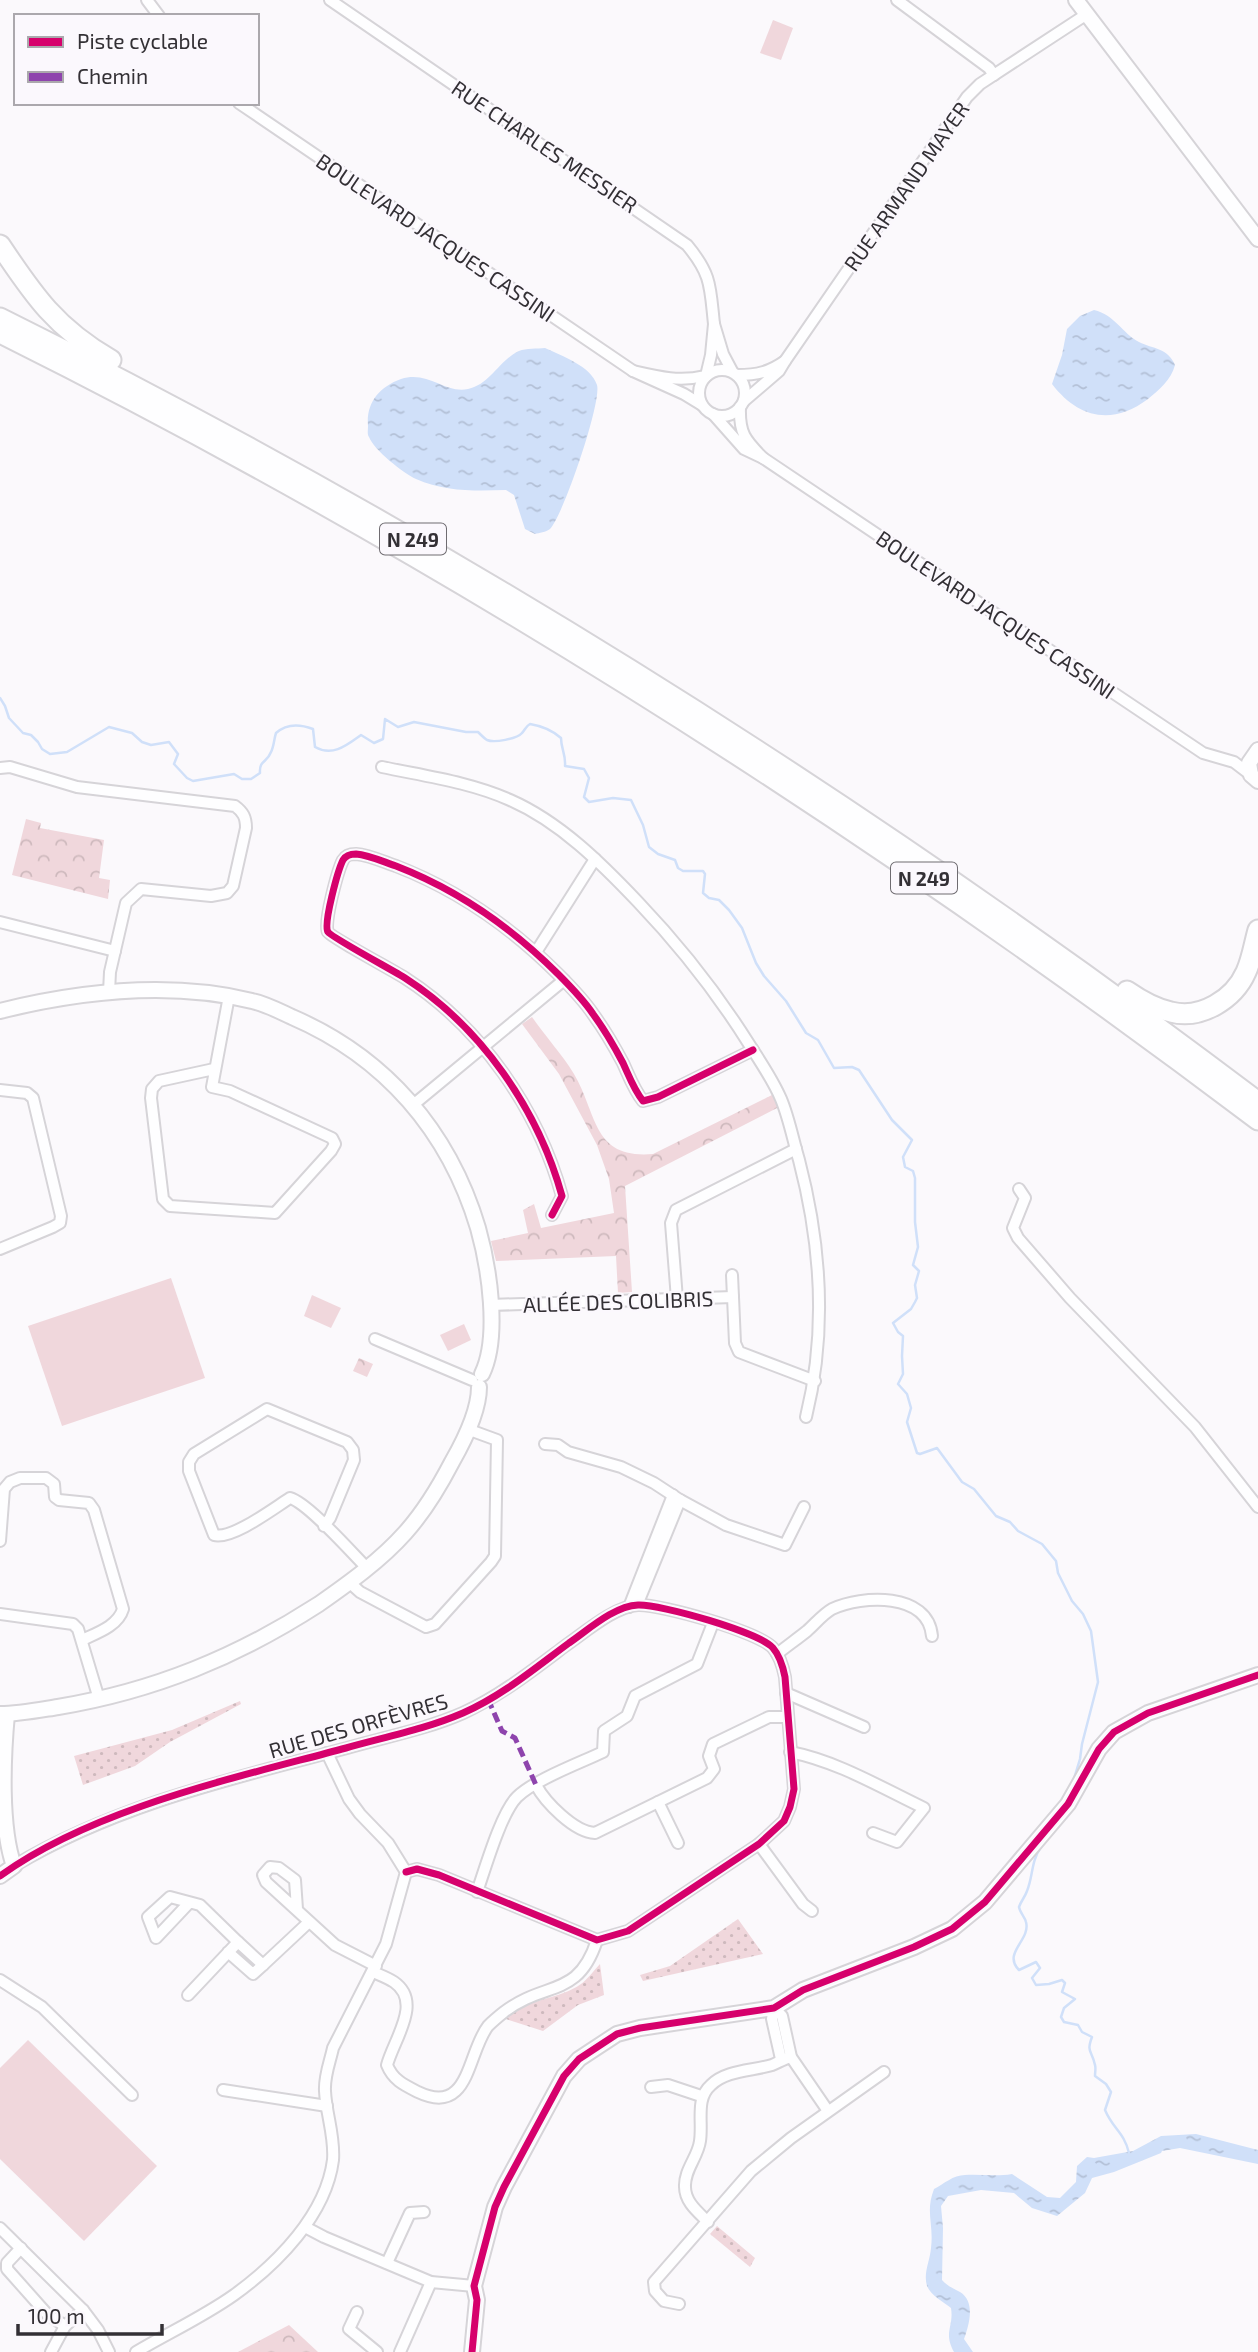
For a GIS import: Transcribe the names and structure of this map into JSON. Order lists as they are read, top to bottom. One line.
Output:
{"streets":{"highway":["N 249"],"street":["RUE CHARLES MESSIER","RUE ARMAND MAYER","BOULEVARD JACQUES CASSINI","ALLÉE DES COLIBRIS","RUE DES ORFÈVRES"]},"crossings":[["RUE CHARLES MESSIER","RUE ARMAND MAYER"],["RUE CHARLES MESSIER","BOULEVARD JACQUES CASSINI"],["RUE ARMAND MAYER","BOULEVARD JACQUES CASSINI"]],"legend":["Piste cyclable","Chemin"],"scale_bar":"100 m"}
